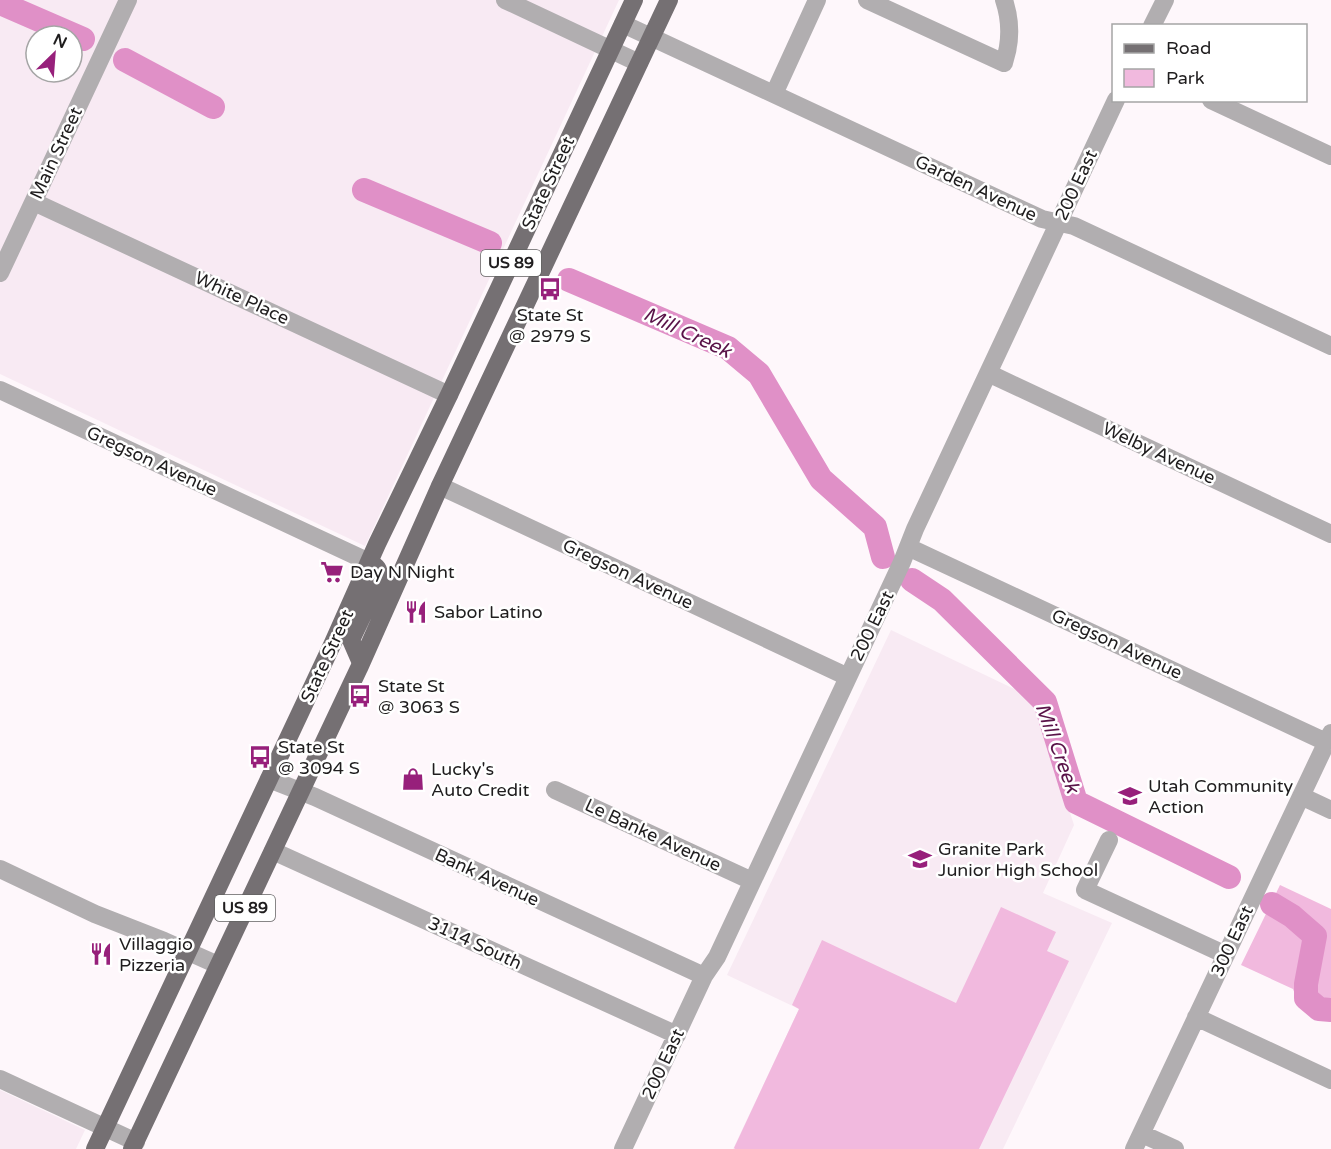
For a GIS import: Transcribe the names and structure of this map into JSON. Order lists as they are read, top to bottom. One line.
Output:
{"streets":{"main road":["State Street","US 89"],"street":["Main Street","200 East","Garden Avenue","White Place","Welby Avenue","Gregson Avenue","Le Banke Avenue","Bank Avenue","300 East","3114 South"]},"crossings":[["Main Street","White Place"],["State Street","Garden Avenue"],["State Street","White Place"],["State Street","Gregson Avenue"],["State Street","Bank Avenue"],["State Street","3114 South"],["200 East","Garden Avenue"],["200 East","Welby Avenue"],["200 East","Gregson Avenue"],["200 East","Le Banke Avenue"],["200 East","Bank Avenue"],["200 East","3114 South"],["Gregson Avenue","300 East"]],"water":["Mill Creek"],"places":{"bus stop":["State St @ 2979 S","State St @ 3063 S","State St @ 3094 S"],"supermarket":["Day N Night"],"restaurant":["Sabor Latino","Villaggio Pizzeria"],"shop":["Lucky's Auto Credit"],"school or university":["Utah Community Action","Granite Park Junior High School"]},"legend":["Road","Park"],"north":"top right"}
